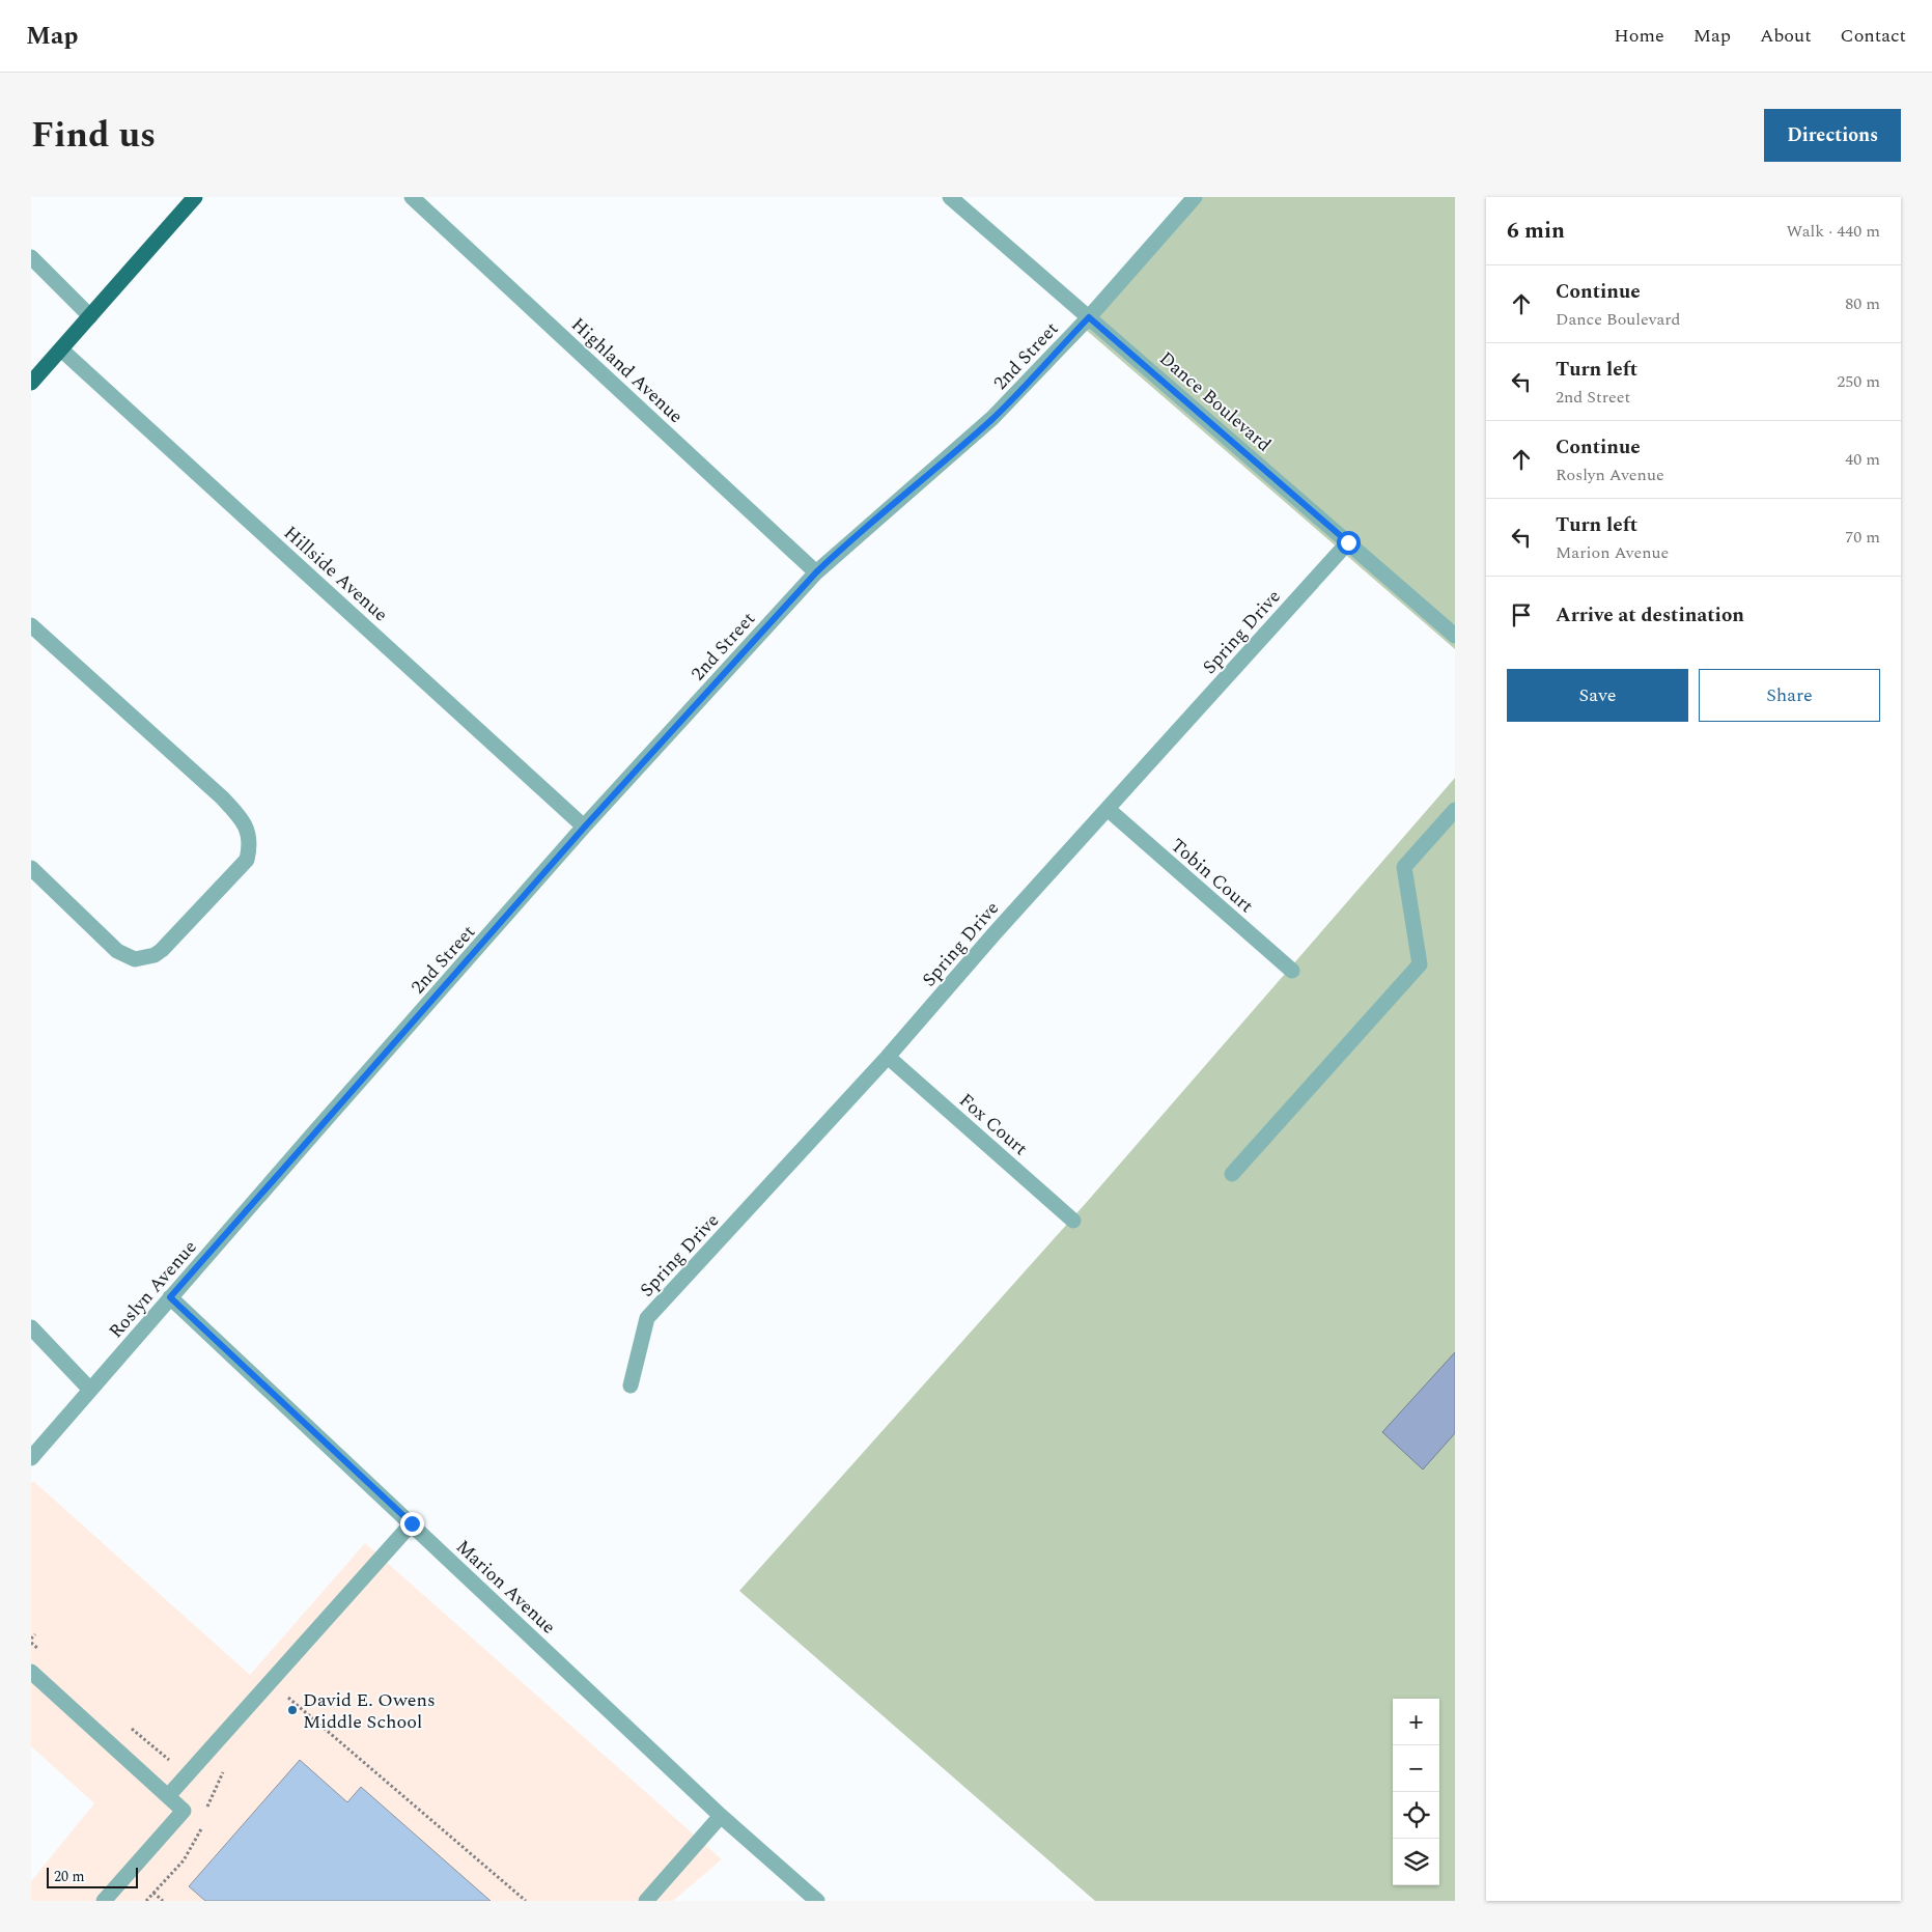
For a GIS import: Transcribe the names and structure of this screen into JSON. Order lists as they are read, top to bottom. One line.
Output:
{"streets":{"street":["2nd Street","Highland Avenue","Dance Boulevard","Hillside Avenue","Spring Drive","Tobin Court","Fox Court","Roslyn Avenue","Marion Avenue"]},"crossings":[["2nd Street","Highland Avenue"],["2nd Street","Dance Boulevard"],["2nd Street","Hillside Avenue"],["2nd Street","Roslyn Avenue"],["Dance Boulevard","Spring Drive"],["Spring Drive","Tobin Court"],["Spring Drive","Fox Court"],["Roslyn Avenue","Marion Avenue"]],"places":["David E. Owens Middle School"],"scale_bar":"20 m","page":{"header":"Map","nav":["Home","Map","About","Contact"],"title":"Find us","buttons":["Directions",["Save","Share"]],"heading":["6 min","Walk · 440 m"],"list":[["Continue","Dance Boulevard","80 m"],["Turn left","2nd Street","250 m"],["Continue","Roslyn Avenue","40 m"],["Turn left","Marion Avenue","70 m"],"Arrive at destination"],"map_buttons":["+","−"],"scale":"20 m"}}
